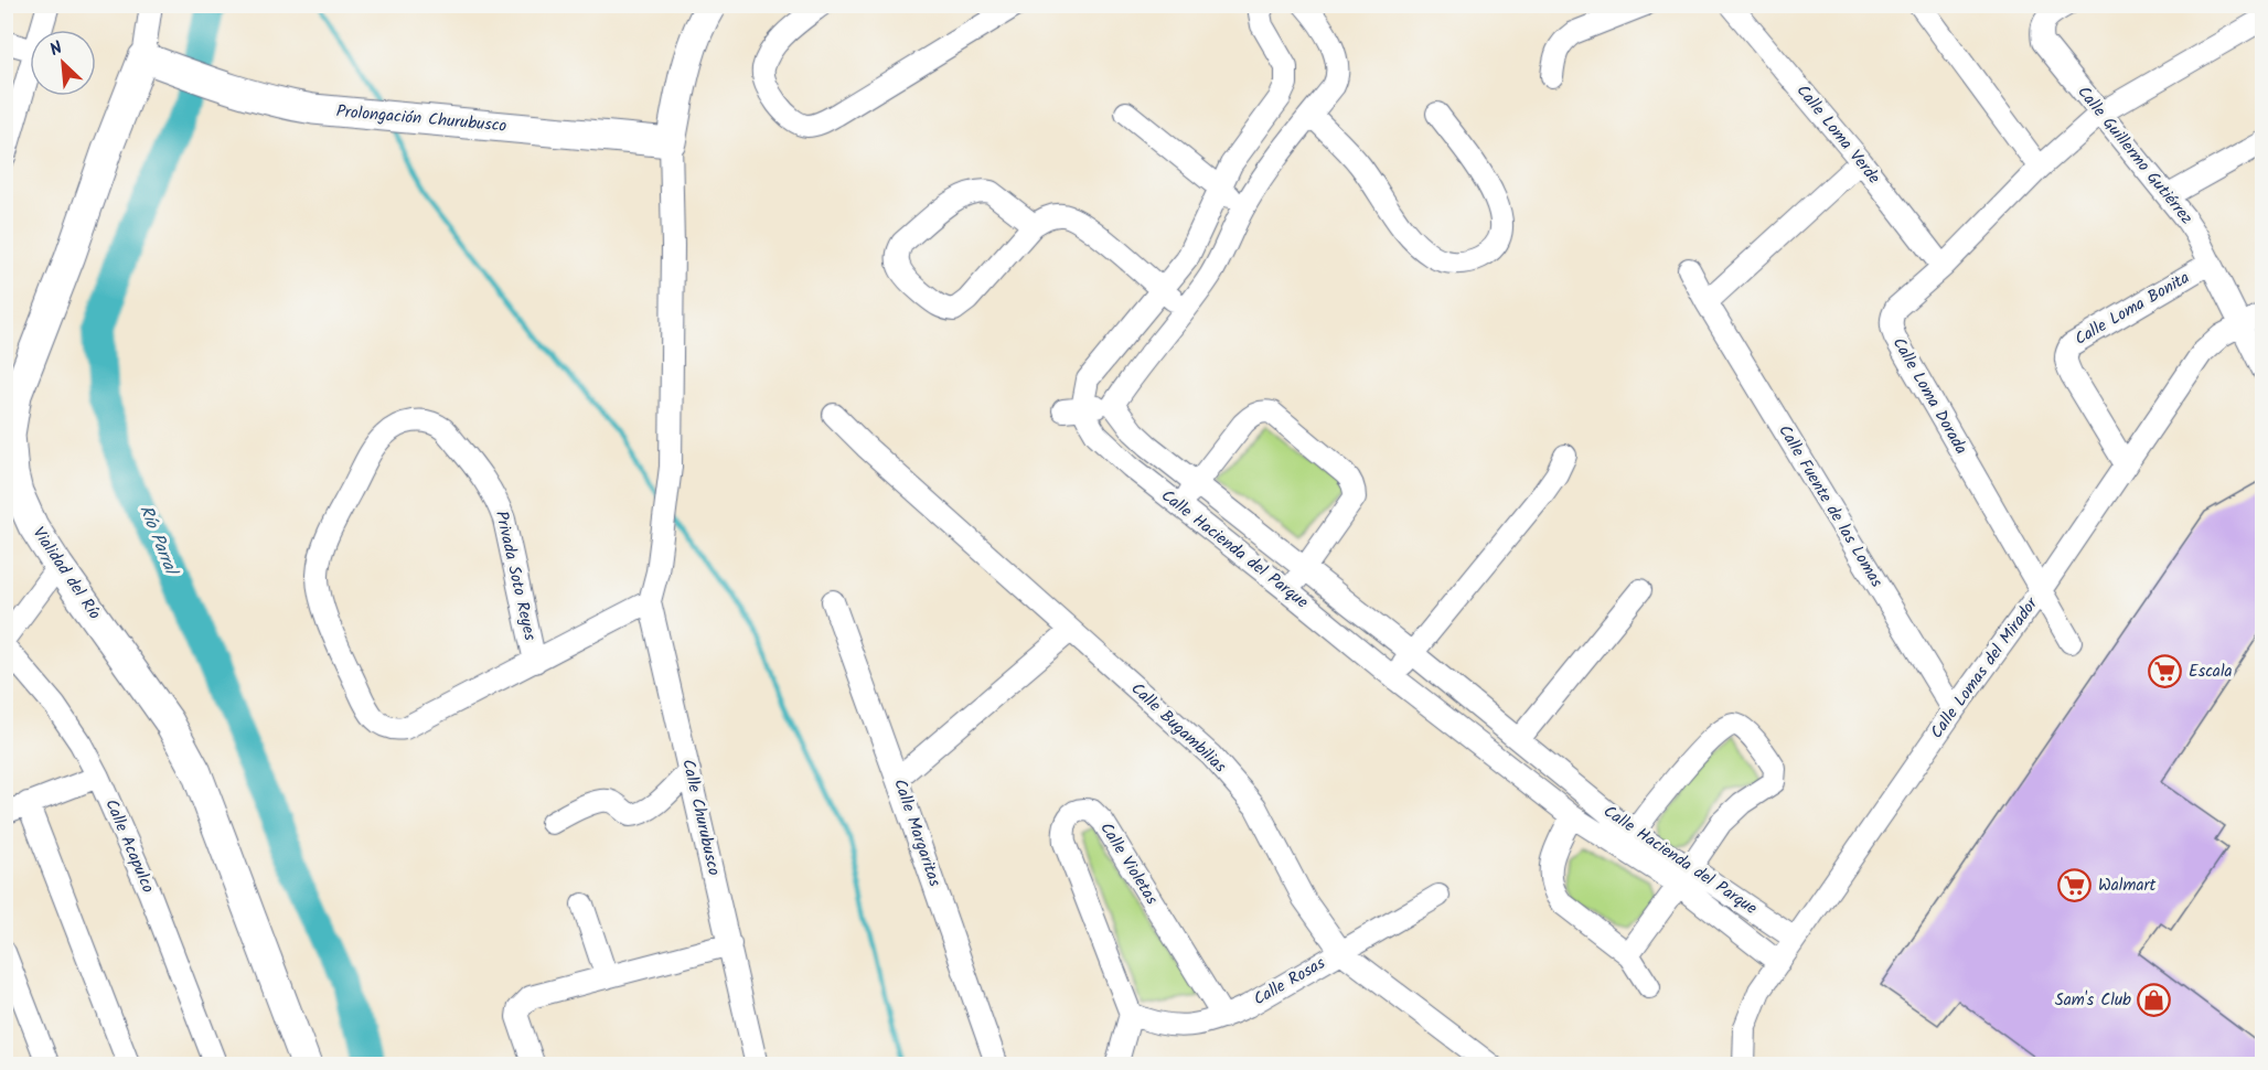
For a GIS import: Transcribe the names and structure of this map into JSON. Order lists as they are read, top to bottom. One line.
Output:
{"streets":{"main road":["Prolongación Churubusco","Vialidad del Río"],"street":["Calle Loma Verde","Calle Guillermo Gutiérrez","Calle Loma Bonita","Calle Loma Dorada","Calle Fuente de las Lomas","Calle Hacienda del Parque","Privada Soto Reyes","Calle Lomas del Mirador","Calle Bugambilias","Calle Churubusco","Calle Margaritas","Calle Acapulco","Calle Violetas","Calle Rosas"]},"crossings":[["Prolongación Churubusco","Vialidad del Río"],["Prolongación Churubusco","Calle Churubusco"],["Calle Loma Verde","Calle Loma Dorada"],["Calle Guillermo Gutiérrez","Calle Loma Bonita"],["Calle Guillermo Gutiérrez","Calle Loma Dorada"],["Calle Guillermo Gutiérrez","Calle Lomas del Mirador"],["Calle Loma Bonita","Calle Lomas del Mirador"],["Calle Loma Dorada","Calle Lomas del Mirador"],["Calle Fuente de las Lomas","Calle Lomas del Mirador"],["Calle Hacienda del Parque","Calle Lomas del Mirador"],["Privada Soto Reyes","Calle Churubusco"],["Calle Bugambilias","Calle Rosas"],["Calle Violetas","Calle Rosas"]],"water":["Río Parral"],"places":{"supermarket":["Escala","Walmart"],"shop":["Sam's Club"]},"north":"top left"}
